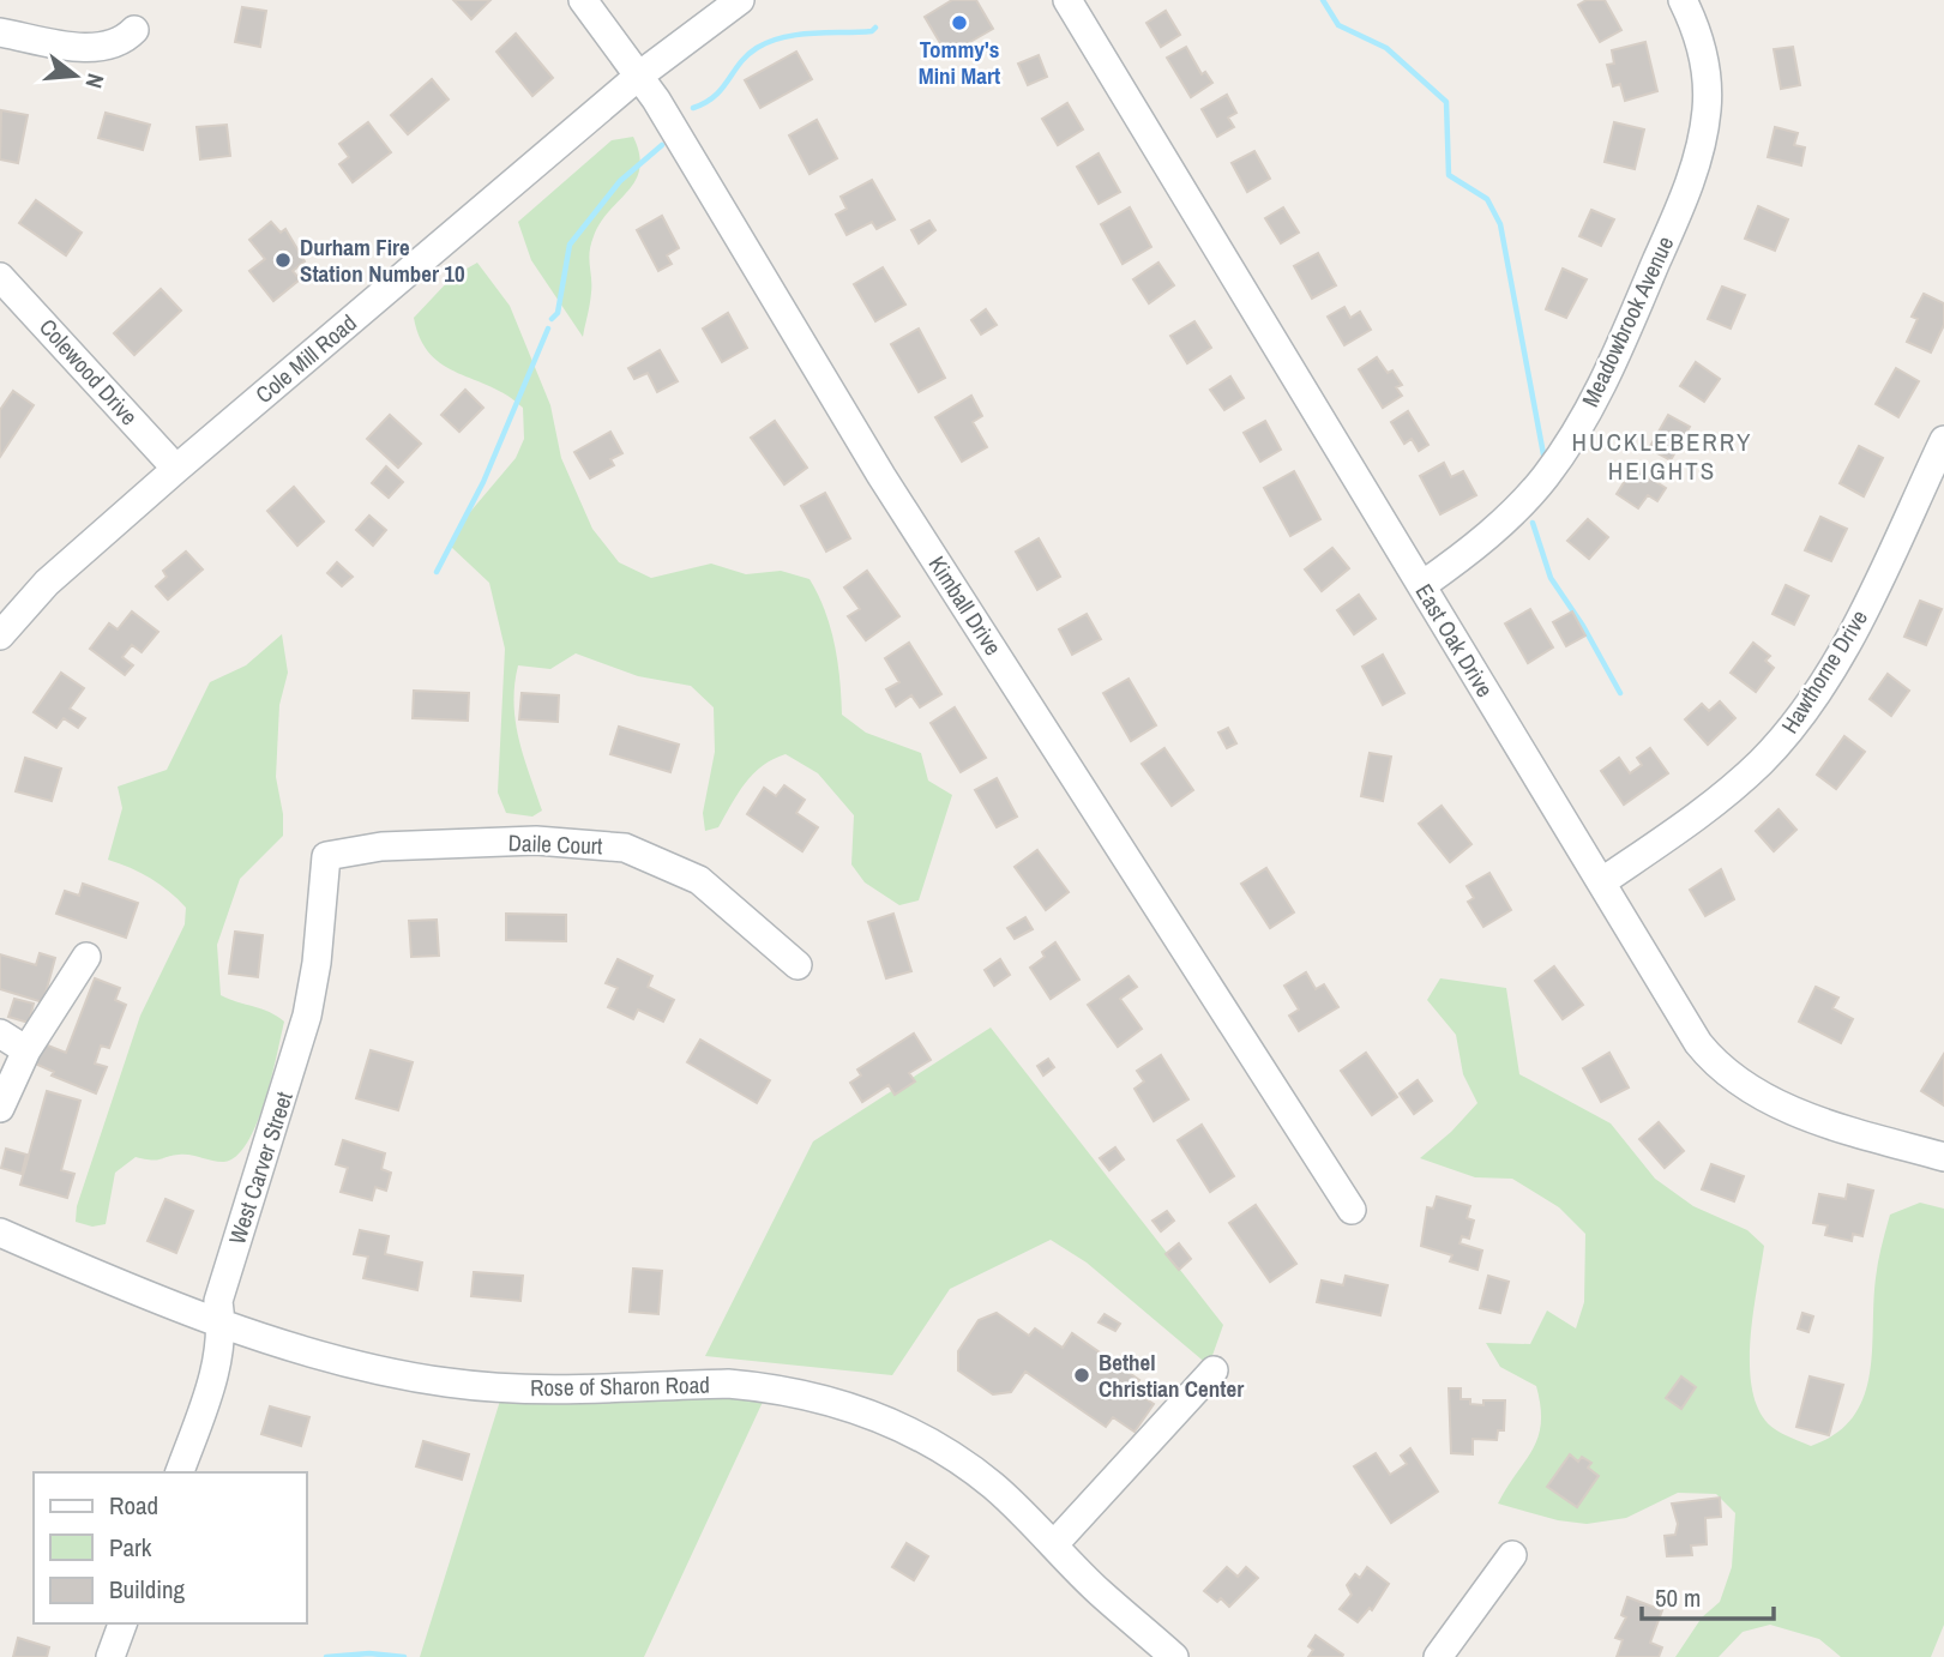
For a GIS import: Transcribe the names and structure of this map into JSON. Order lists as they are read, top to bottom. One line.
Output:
{"streets":{"street":["Meadowbrook Avenue","Cole Mill Road","Colewood Drive","Kimball Drive","East Oak Drive","Hawthorne Drive","Daile Court","West Carver Street","Rose of Sharon Road"]},"crossings":[["Meadowbrook Avenue","East Oak Drive"],["Cole Mill Road","Colewood Drive"],["Cole Mill Road","Kimball Drive"],["East Oak Drive","Hawthorne Drive"],["Daile Court","West Carver Street"],["West Carver Street","Rose of Sharon Road"]],"districts":["HUCKLEBERRY HEIGHTS"],"places":["Tommy's Mini Mart","Durham Fire Station Number 10","Bethel Christian Center"],"legend":["Road","Park","Building"],"scale_bar":"50 m","north":"right"}
